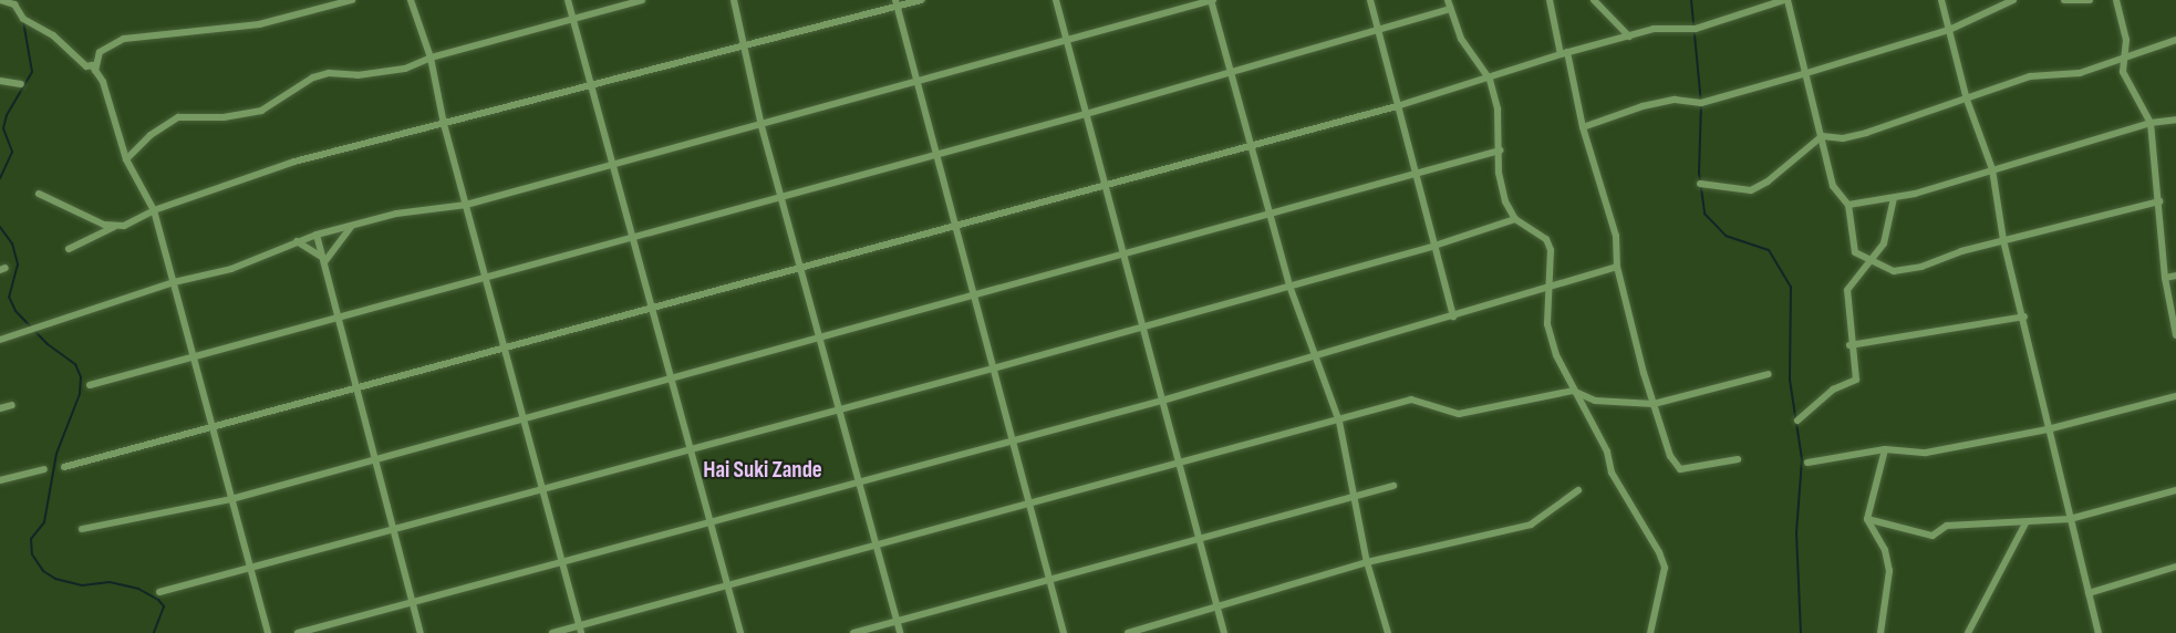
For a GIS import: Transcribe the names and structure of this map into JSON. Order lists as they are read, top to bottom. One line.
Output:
{"districts":["Hai Suki Zande"]}
